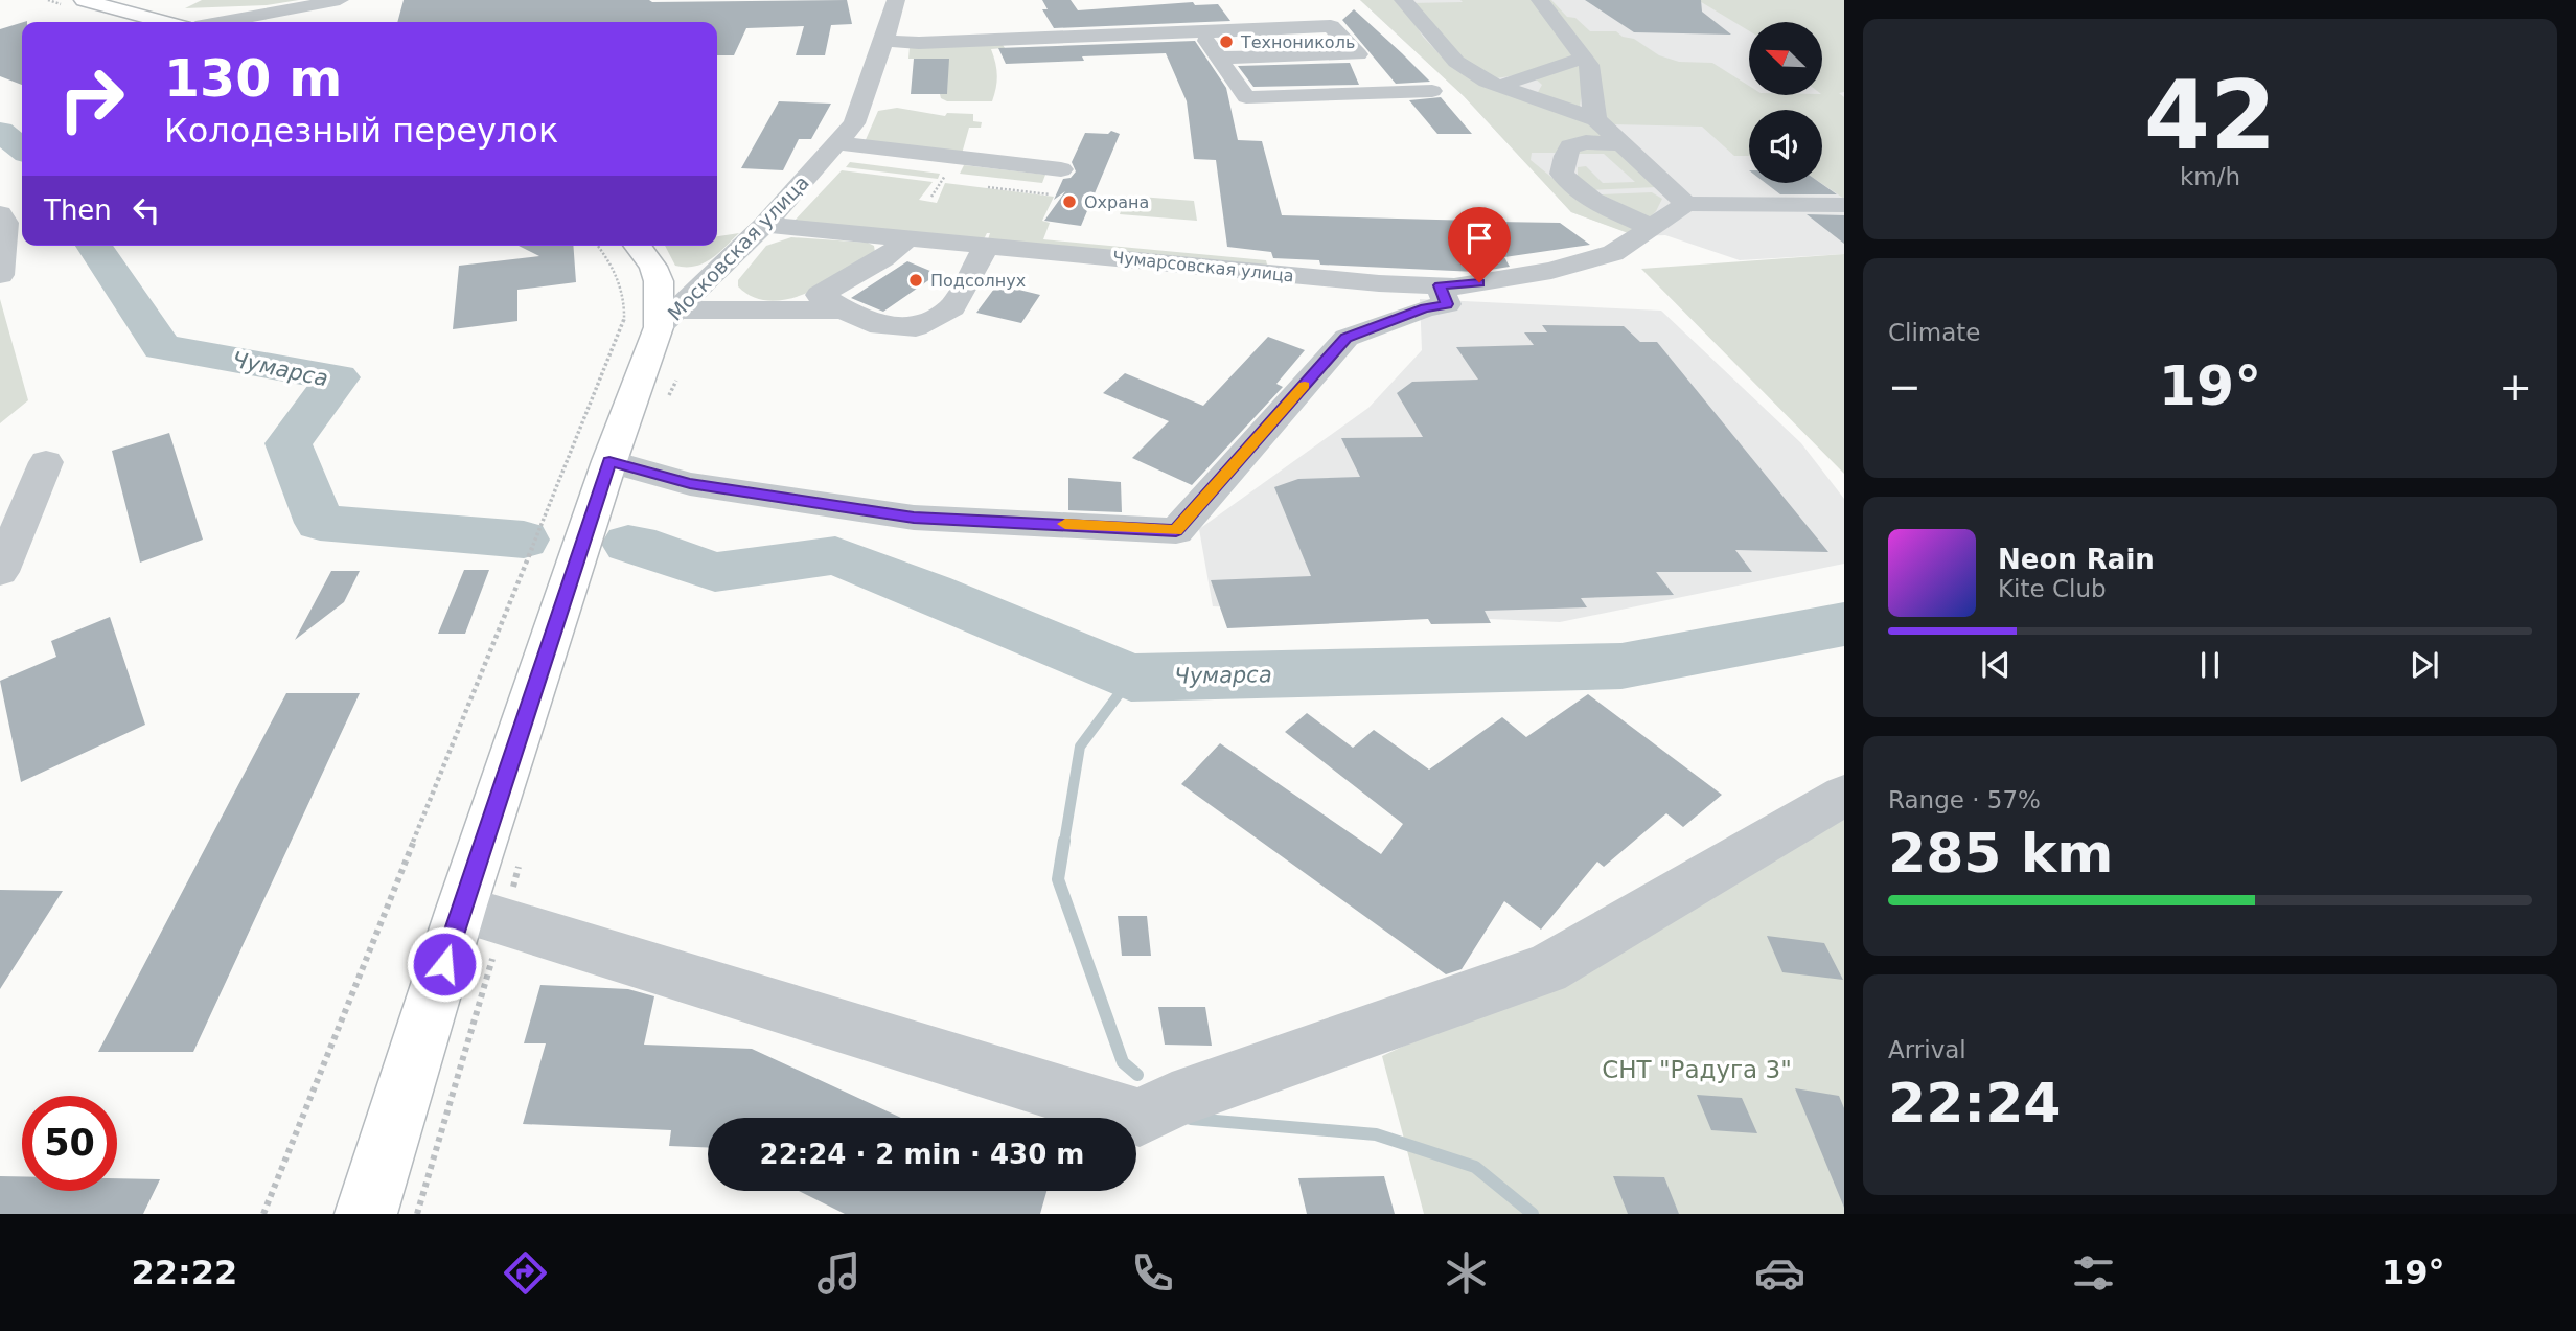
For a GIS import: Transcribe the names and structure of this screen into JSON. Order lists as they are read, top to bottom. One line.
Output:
{"streets":{"main road":["Московская улица"],"street":["Чумарсовская улица"]},"crossings":[["Московская улица","Чумарсовская улица"]],"water":["Чумарса"],"parks":["СНТ \"Радуга 3\""],"places":["Технониколь","Охрана","Подсолнух"],"north":"top left","page":{"tile":[["42","km/h"],"Climate",["Range · 57%","285 km"],["Arrival","22:24"]],"turn":["130 m","Колодезный переулок"],"then":"Then","heat":["−","19°","+"],"song":["Neon Rain","Kite Club"],"limit":"50","trip":"22:24 · 2 min · 430 m","tabs":["22:22","19°"]}}
